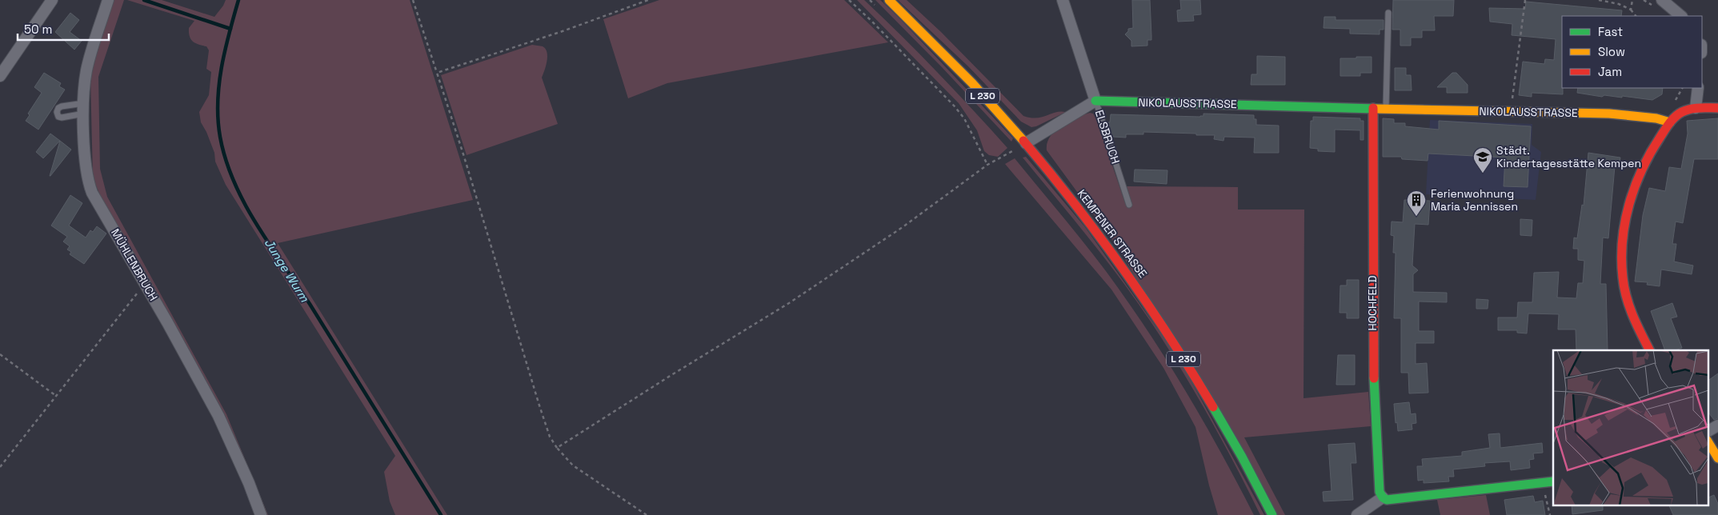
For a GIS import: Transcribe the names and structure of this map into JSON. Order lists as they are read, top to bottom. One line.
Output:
{"streets":{"street":["L 230","NIKOLAUSSTRASSE","ELSBRUCH","KEMPENER STRASSE","MÜHLENBRUCH","HOCHFELD"]},"crossings":[["NIKOLAUSSTRASSE","ELSBRUCH"],["NIKOLAUSSTRASSE","HOCHFELD"],["ELSBRUCH","KEMPENER STRASSE"]],"water":["Junge Wurm"],"places":{"school or university":["Städt. Kindertagesstätte Kempen"],"building":["Ferienwohnung Maria Jennissen"]},"legend":["Fast","Slow","Jam"],"scale_bar":"50 m"}
